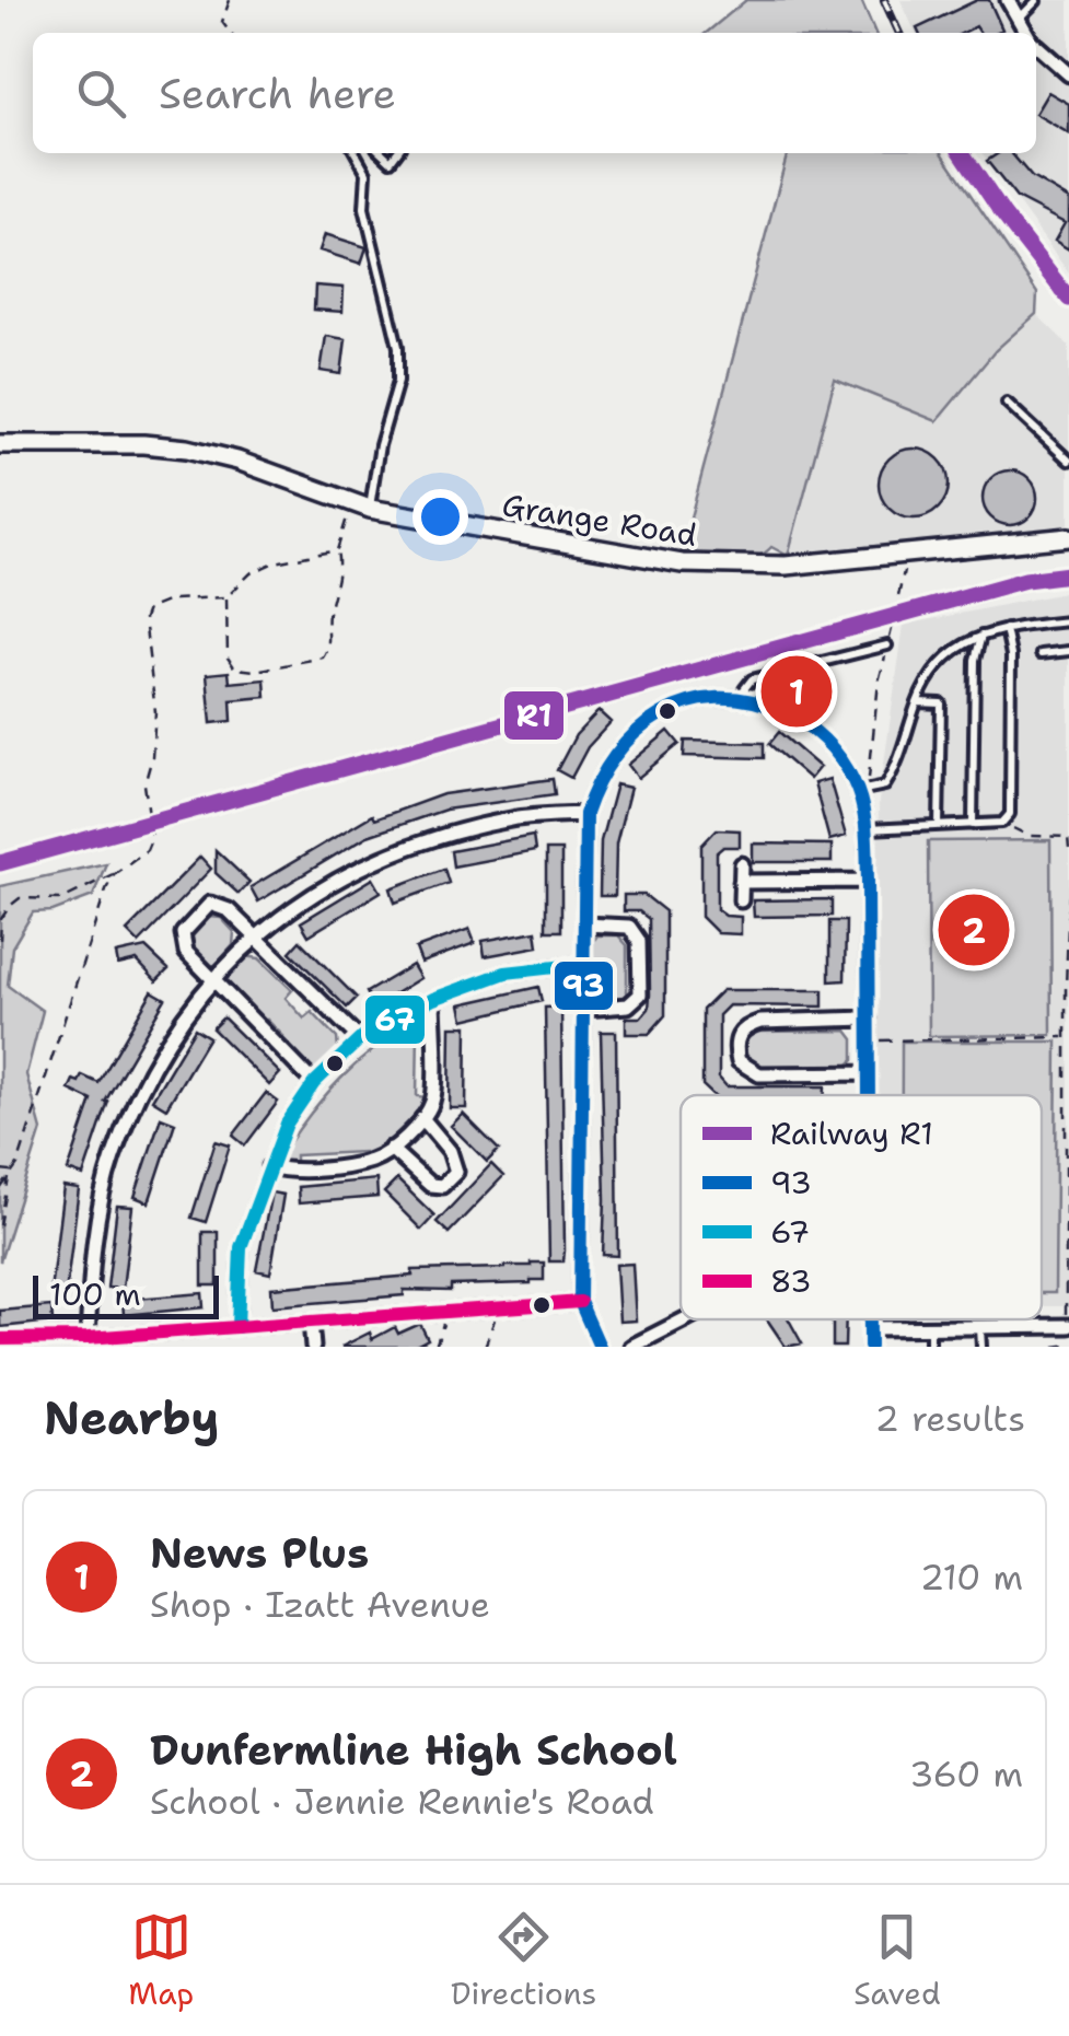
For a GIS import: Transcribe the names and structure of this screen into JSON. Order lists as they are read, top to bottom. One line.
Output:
{"streets":{"street":["Grange Road"]},"lines":["rail line R1","transit line 93","transit line 67","transit line 83"],"legend":["Railway R1","93","67","83"],"scale_bar":"100 m","page":{"search":"Search here","pins":["1","2"],"scale":"100 m","heading":["Nearby","2 results"],"list":[{"mark":"1","name":"News Plus","note":"Shop · Izatt Avenue","value":"210 m"},{"mark":"2","name":"Dunfermline High School","note":"School · Jennie Rennie's Road","value":"360 m"}],"nav":["Map","Directions","Saved"]}}
